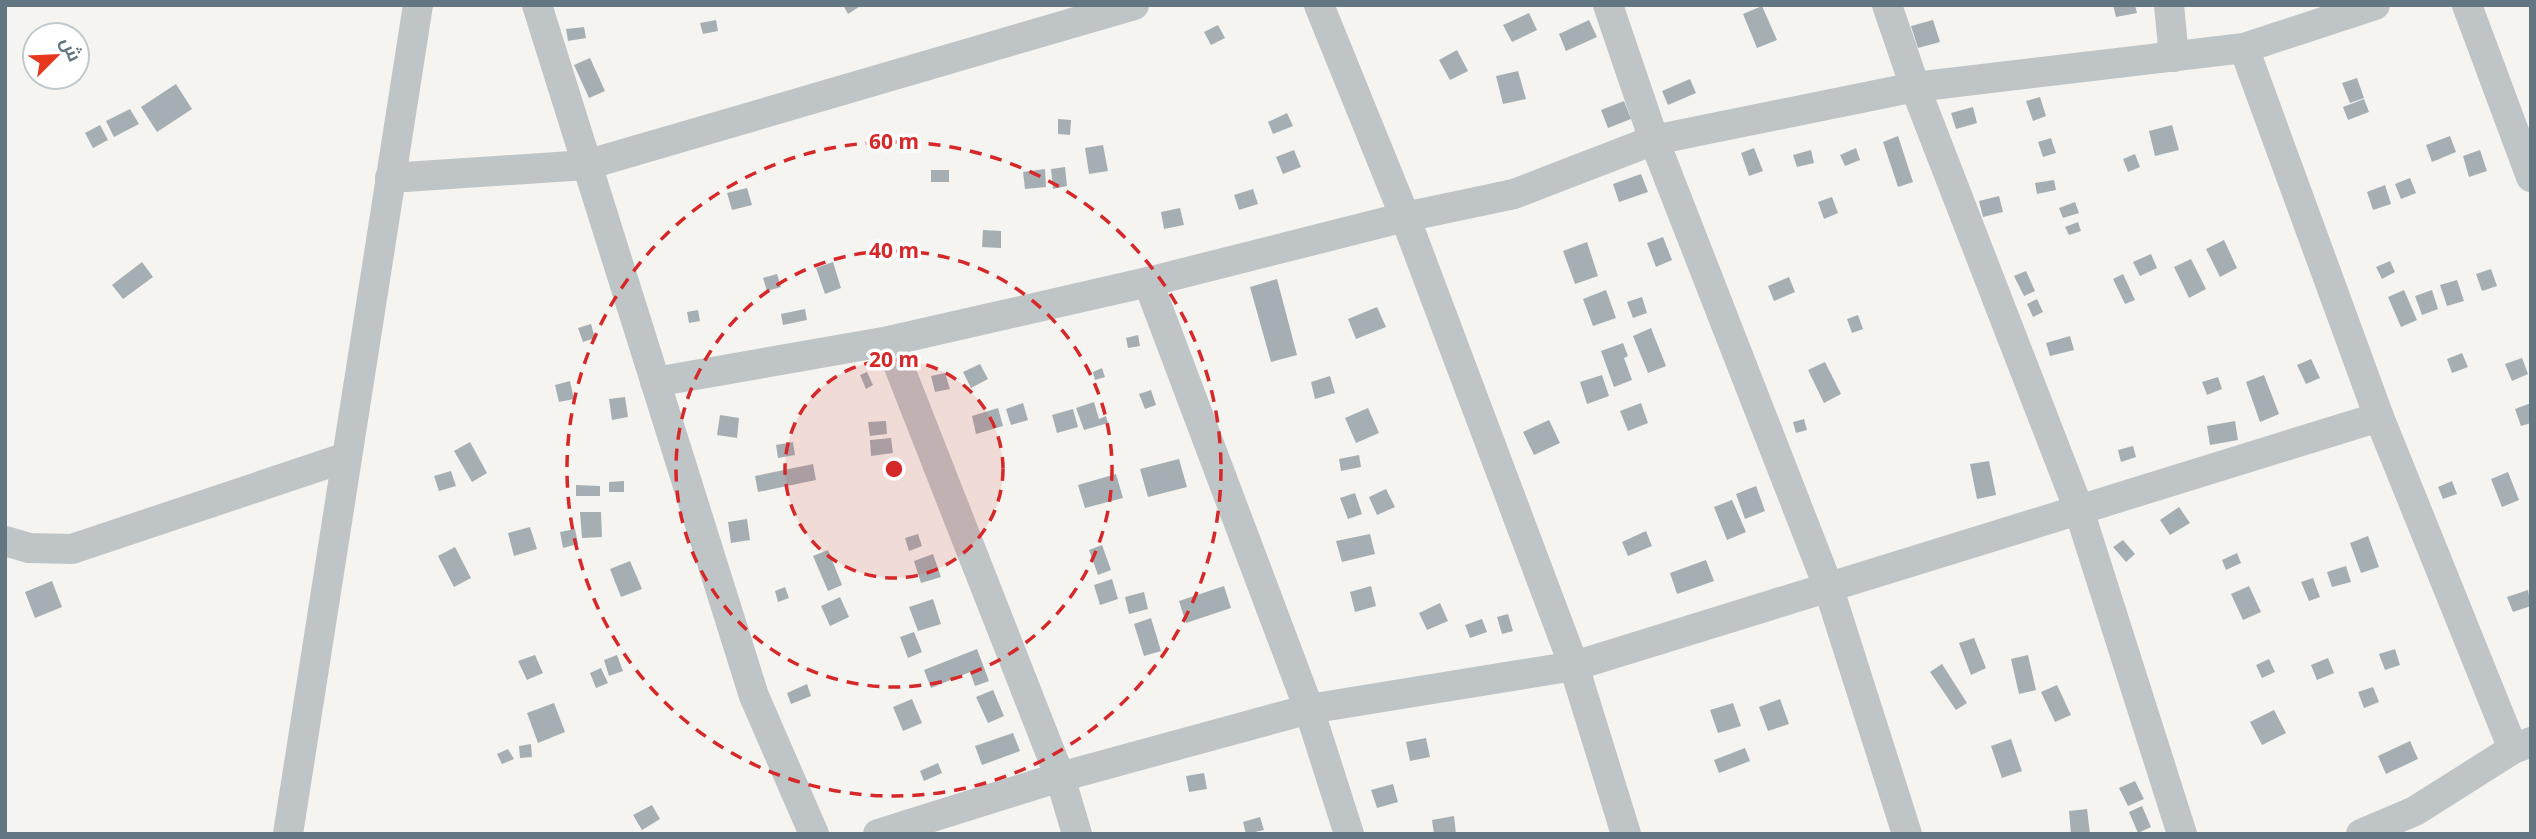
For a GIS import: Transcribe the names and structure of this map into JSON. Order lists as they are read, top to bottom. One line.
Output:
{"north":"top right","rings":["60 m","40 m","20 m"]}
